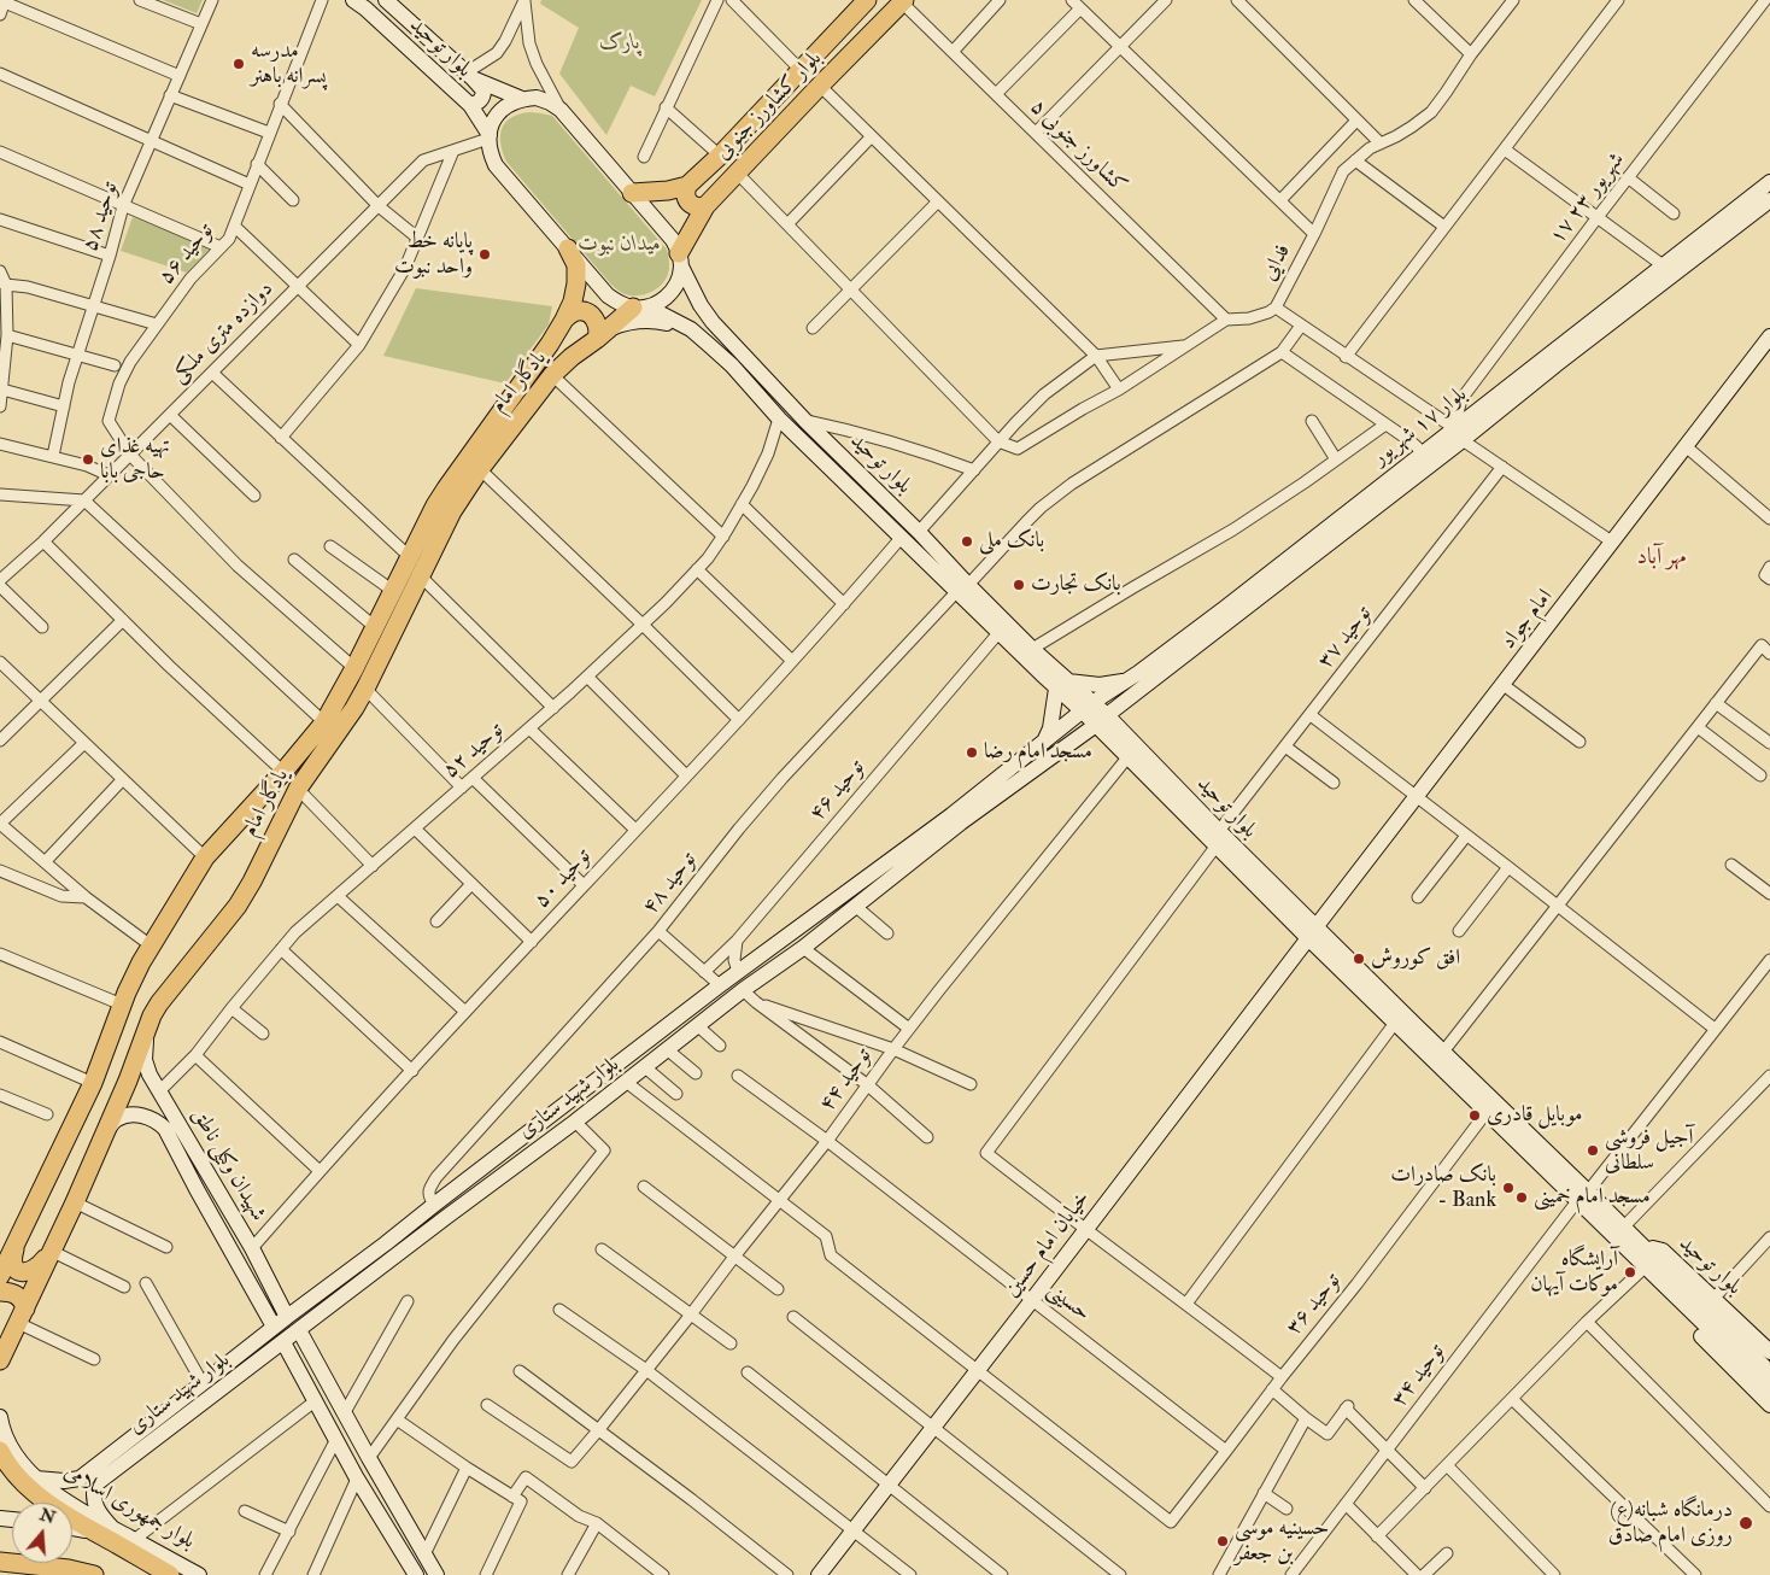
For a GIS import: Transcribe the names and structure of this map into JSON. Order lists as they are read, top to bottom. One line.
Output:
{"streets":{"main road":["بلوار توحید","بلوار کشاورز جنوبی","یادگار امام","بلوار ۱۷ شهریور","امام جواد","بلوار شهید ستاری","شهیدان وکیلی ناطق","خیابان امام حسین","بلوار جمهوری اسلامی"],"street":["کشاورز جنوبی ۵","۱۷ شهریور ۲۳","توحید ۵۸","توحید ۵۶","فدایی","دوازده متری ملکی","توحید ۳۷","توحید ۵۲","توحید ۴۶","توحید ۵۰","توحید ۴۸","توحید ۴۴","حسینی","توحید ۳۶","توحید ۳۴"]},"crossings":[["بلوار توحید","بلوار کشاورز جنوبی"],["بلوار توحید","دوازده متری ملکی"],["بلوار توحید","یادگار امام"],["بلوار توحید","بلوار ۱۷ شهریور"],["بلوار توحید","امام جواد"],["بلوار توحید","توحید ۳۷"],["بلوار توحید","توحید ۵۲"],["بلوار توحید","توحید ۴۶"],["بلوار توحید","توحید ۵۰"],["بلوار توحید","توحید ۴۸"],["بلوار توحید","توحید ۴۴"],["بلوار توحید","بلوار شهید ستاری"],["بلوار توحید","خیابان امام حسین"],["بلوار توحید","توحید ۳۶"],["بلوار توحید","توحید ۳۴"],["بلوار کشاورز جنوبی","کشاورز جنوبی ۵"],["کشاورز جنوبی ۵","فدایی"],["۱۷ شهریور ۲۳","بلوار ۱۷ شهریور"],["توحید ۵۶","دوازده متری ملکی"],["یادگار امام","شهیدان وکیلی ناطق"],["بلوار ۱۷ شهریور","بلوار شهید ستاری"],["امام جواد","خیابان امام حسین"],["توحید ۳۷","خیابان امام حسین"],["توحید ۵۲","شهیدان وکیلی ناطق"],["توحید ۵۰","شهیدان وکیلی ناطق"],["توحید ۴۸","بلوار شهید ستاری"],["توحید ۴۴","حسینی"],["بلوار شهید ستاری","شهیدان وکیلی ناطق"],["خیابان امام حسین","حسینی"],["خیابان امام حسین","توحید ۳۶"],["حسینی","توحید ۳۶"]],"districts":["مهر آباد"],"parks":["پارک","میدان نبوت"],"places":["مدرسه پسرانه باهنر","پایانه خط واحد نبوت","تهیه غذای حاجی بابا","بانک ملی","بانک تجارت","مسجد امام رضا","افق کوروش","موبایل قادری","آجیل فروشی سلطانی","بانک صادرات - Bank","مسجد امام خمینی","آرایشگاه موکات آیهان","(ع)درمانگاه شبانه روزی امام صادق","حسینیه موسی بن جعفر"],"north":"top"}
